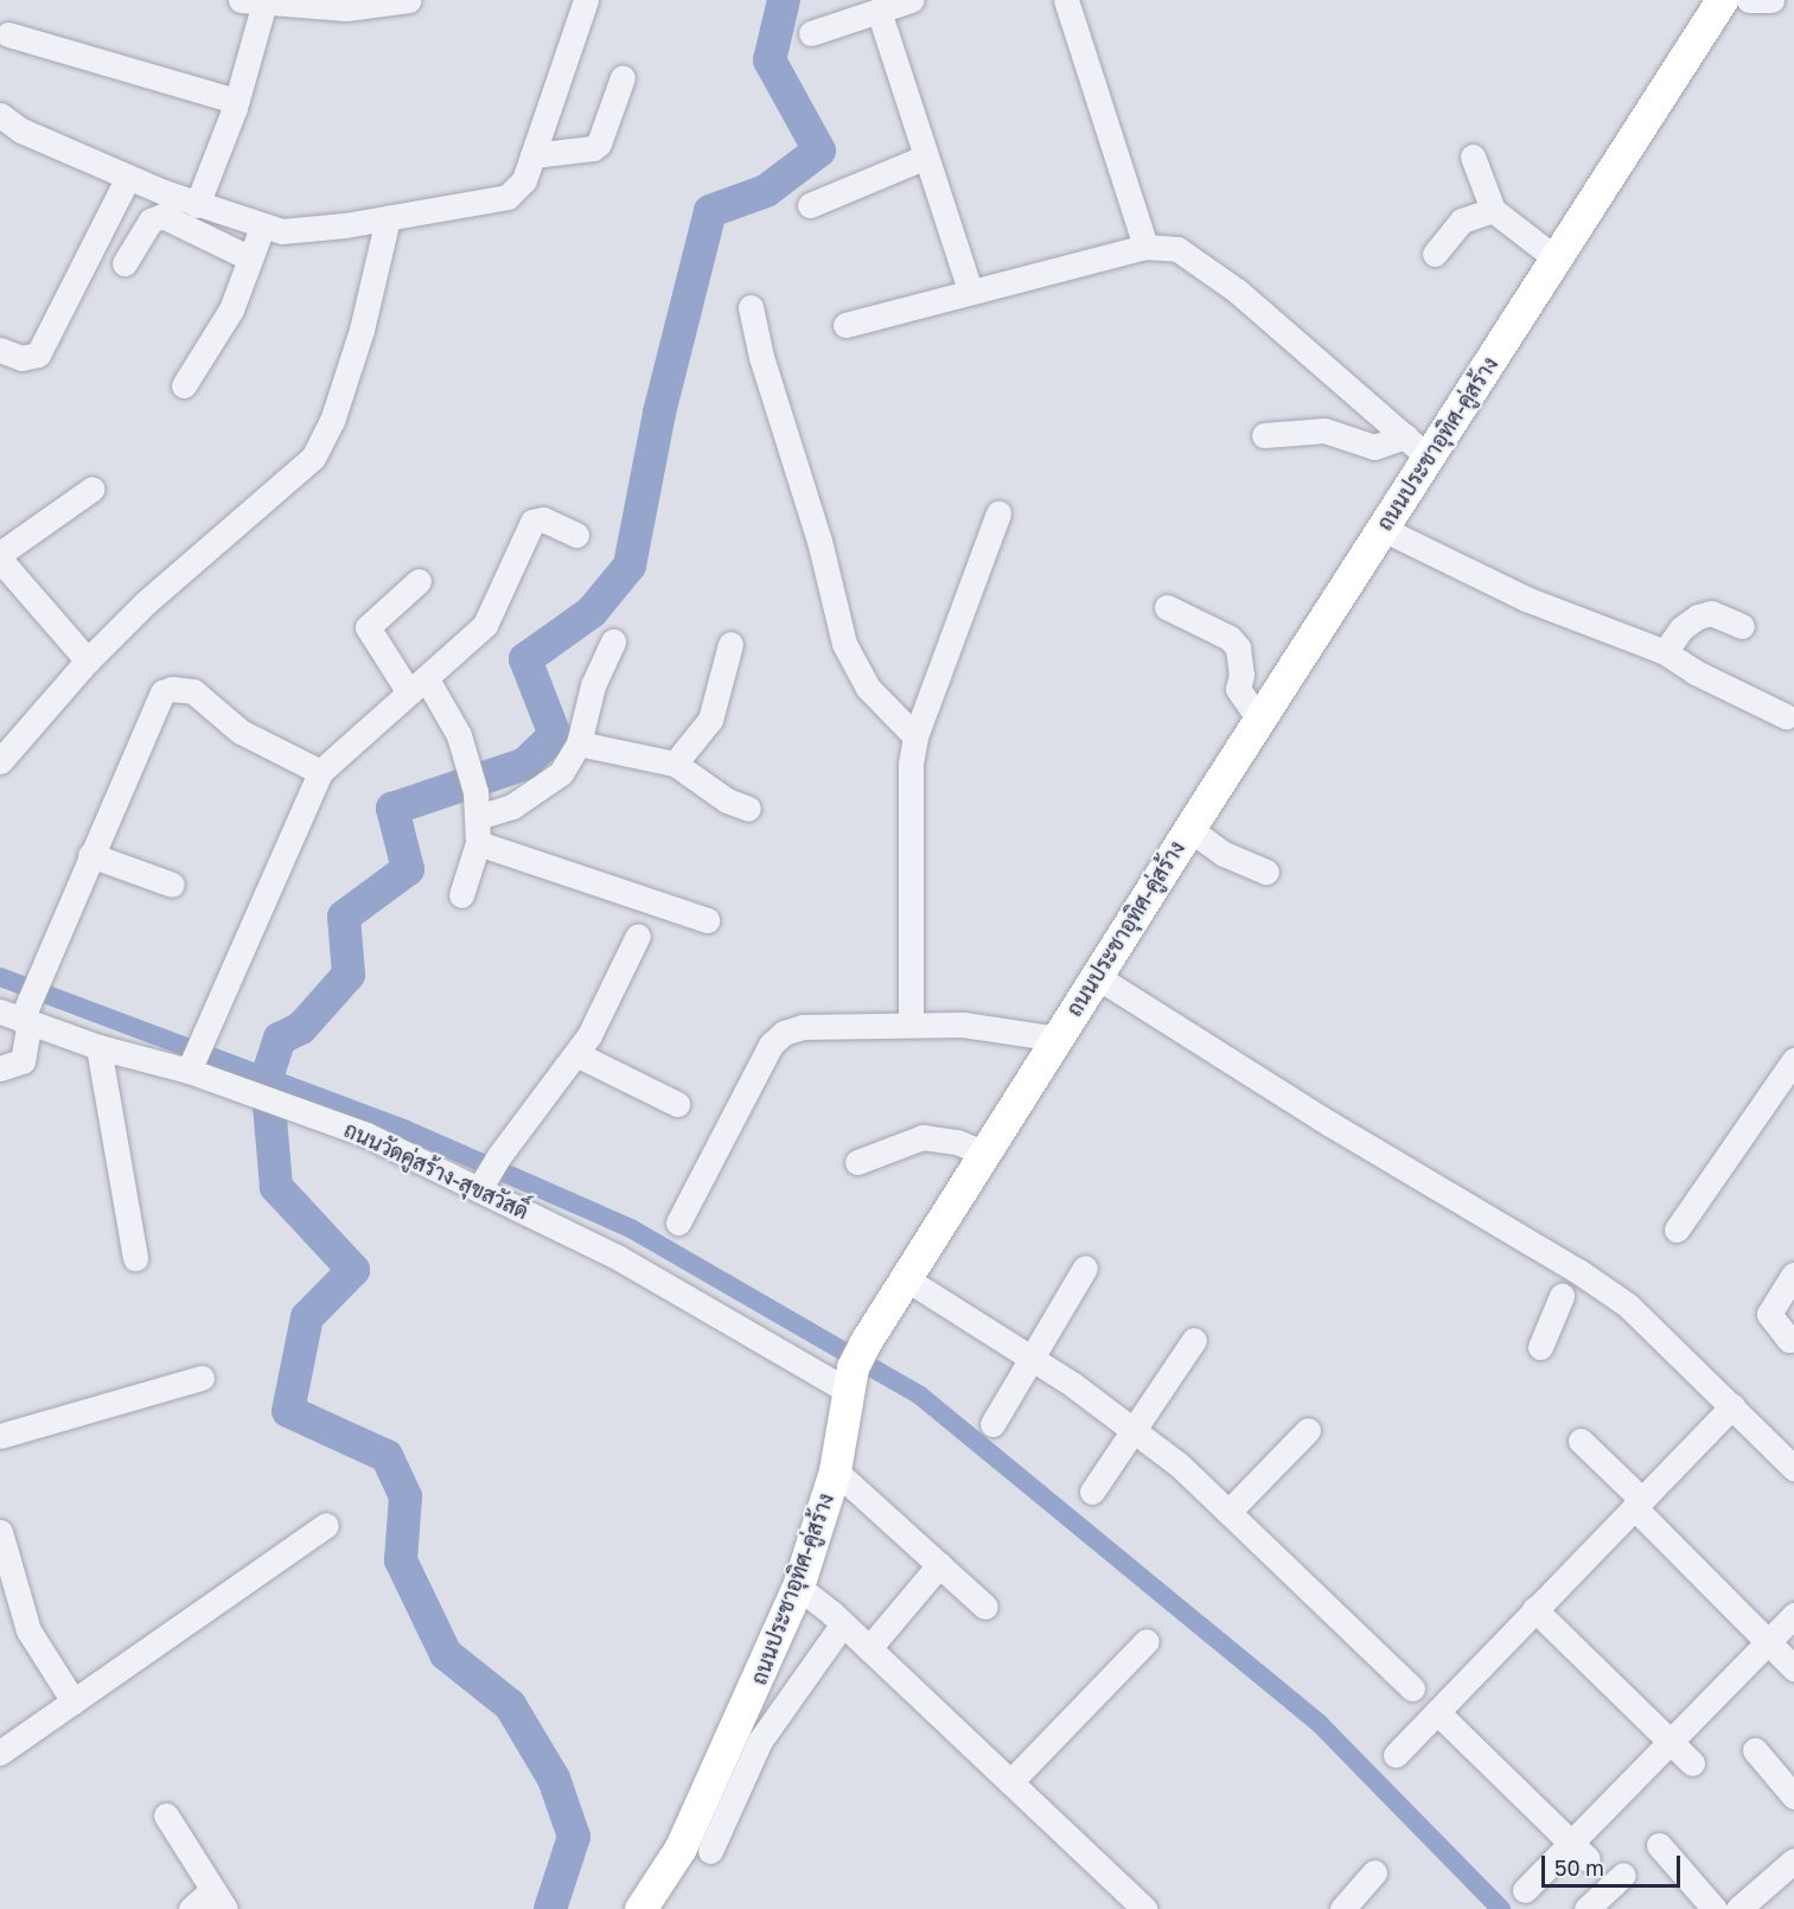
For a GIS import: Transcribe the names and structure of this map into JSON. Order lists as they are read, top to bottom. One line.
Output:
{"streets":{"main road":["ถนนประชาอุทิศ-คู่สร้าง"],"street":["ถนนวัดคู่สร้าง-สุขสวัสดิ์"]},"crossings":[["ถนนประชาอุทิศ-คู่สร้าง","ถนนวัดคู่สร้าง-สุขสวัสดิ์"]],"scale_bar":"50 m"}
